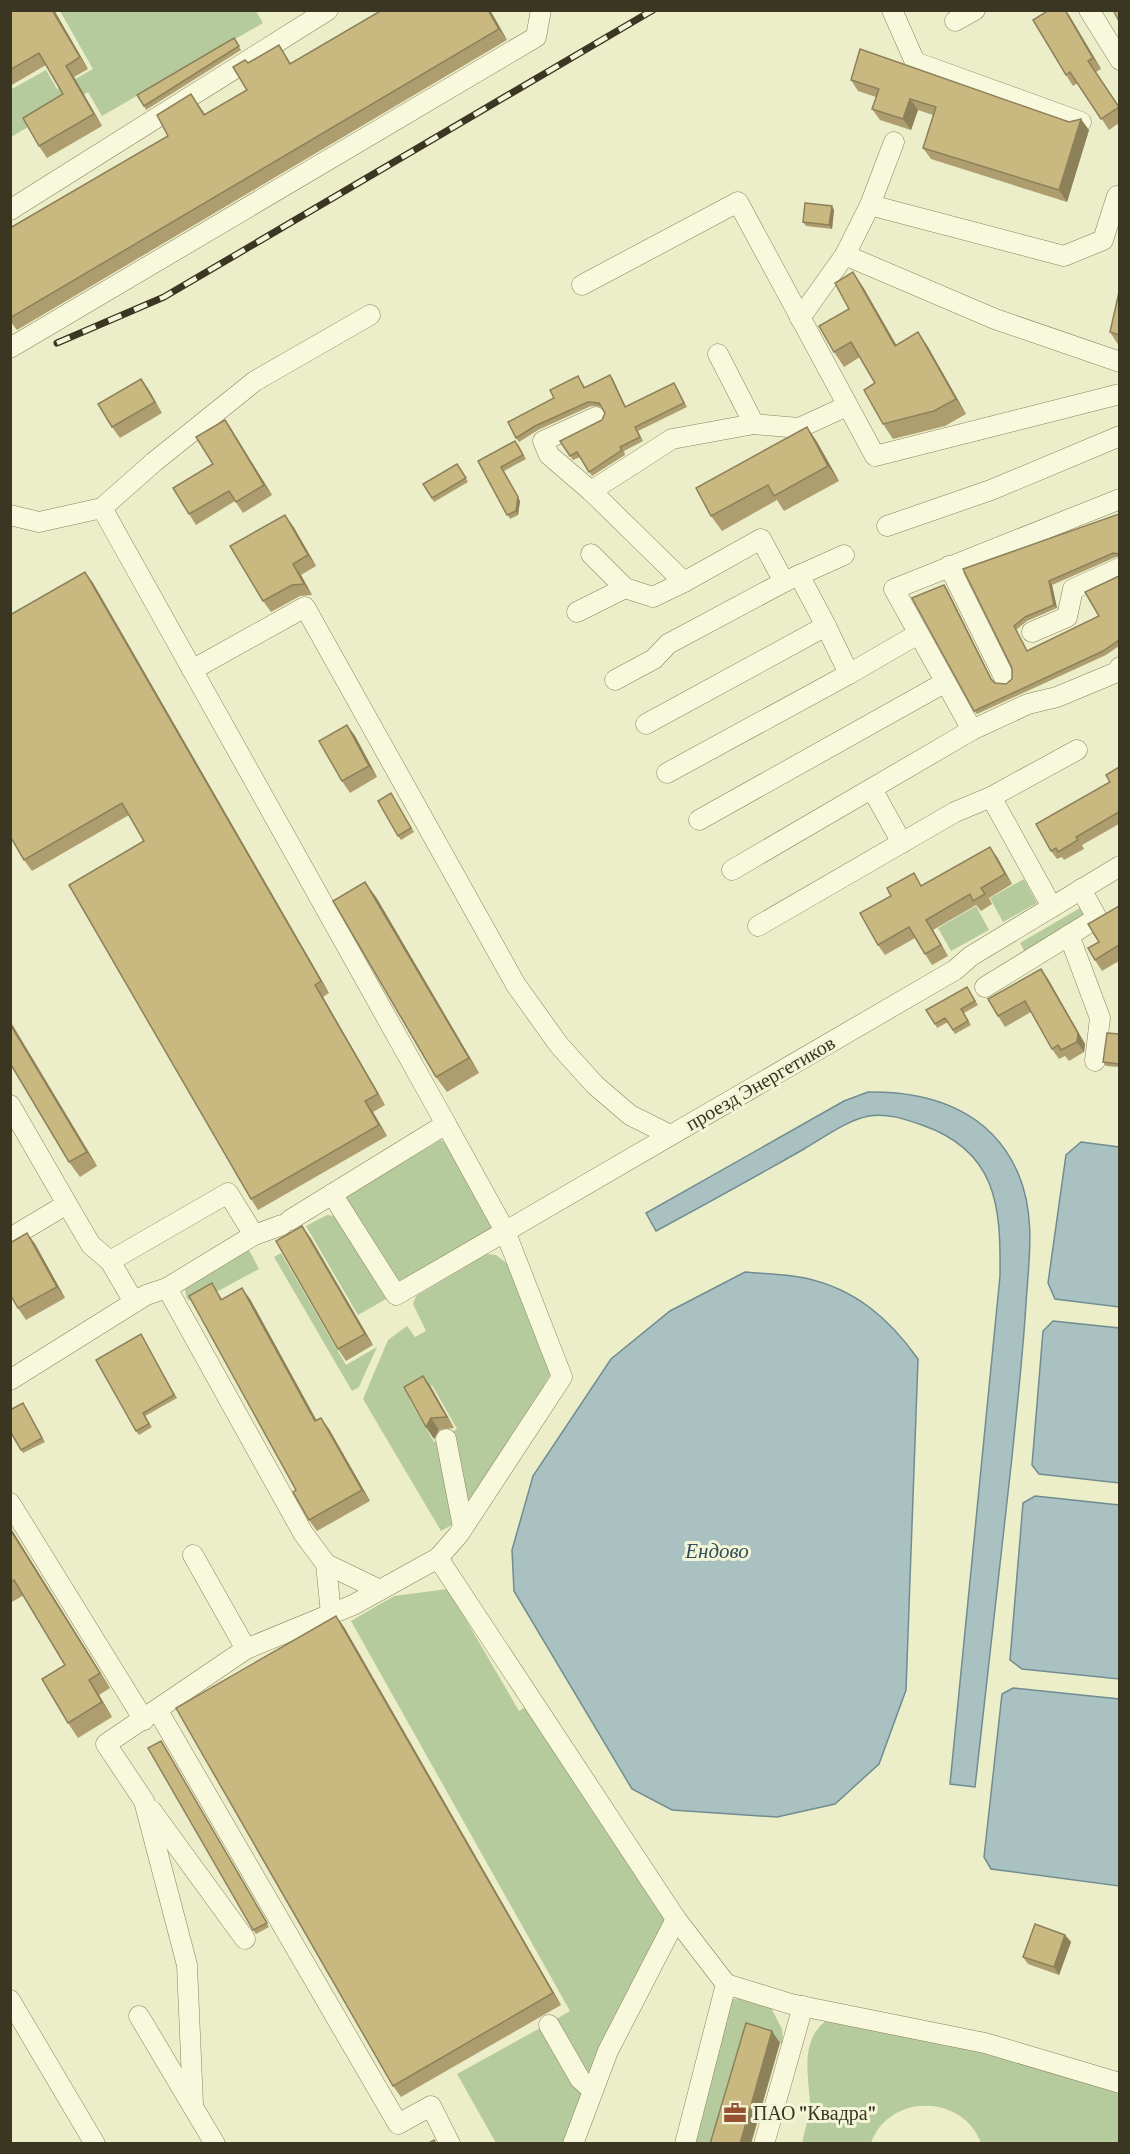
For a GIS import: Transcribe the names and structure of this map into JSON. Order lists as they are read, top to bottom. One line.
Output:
{"streets":{"street":["проезд Энергетиков"]},"water":["Ендово"],"places":{"office":["ПАО \"Квадра\""]}}
